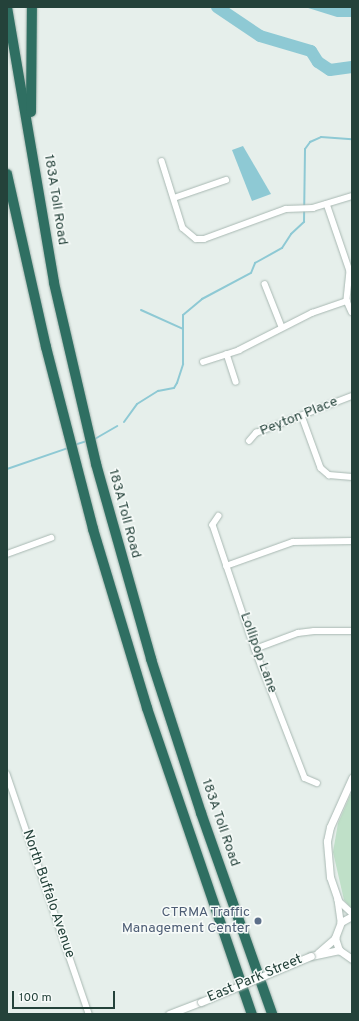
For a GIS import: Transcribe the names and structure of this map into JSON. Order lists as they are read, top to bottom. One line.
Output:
{"streets":{"highway":["183A Toll Road"],"street":["Peyton Place","Lollipop Lane","North Buffalo Avenue","East Park Street"]},"places":["CTRMA Traffic Management Center"],"scale_bar":"100 m"}
